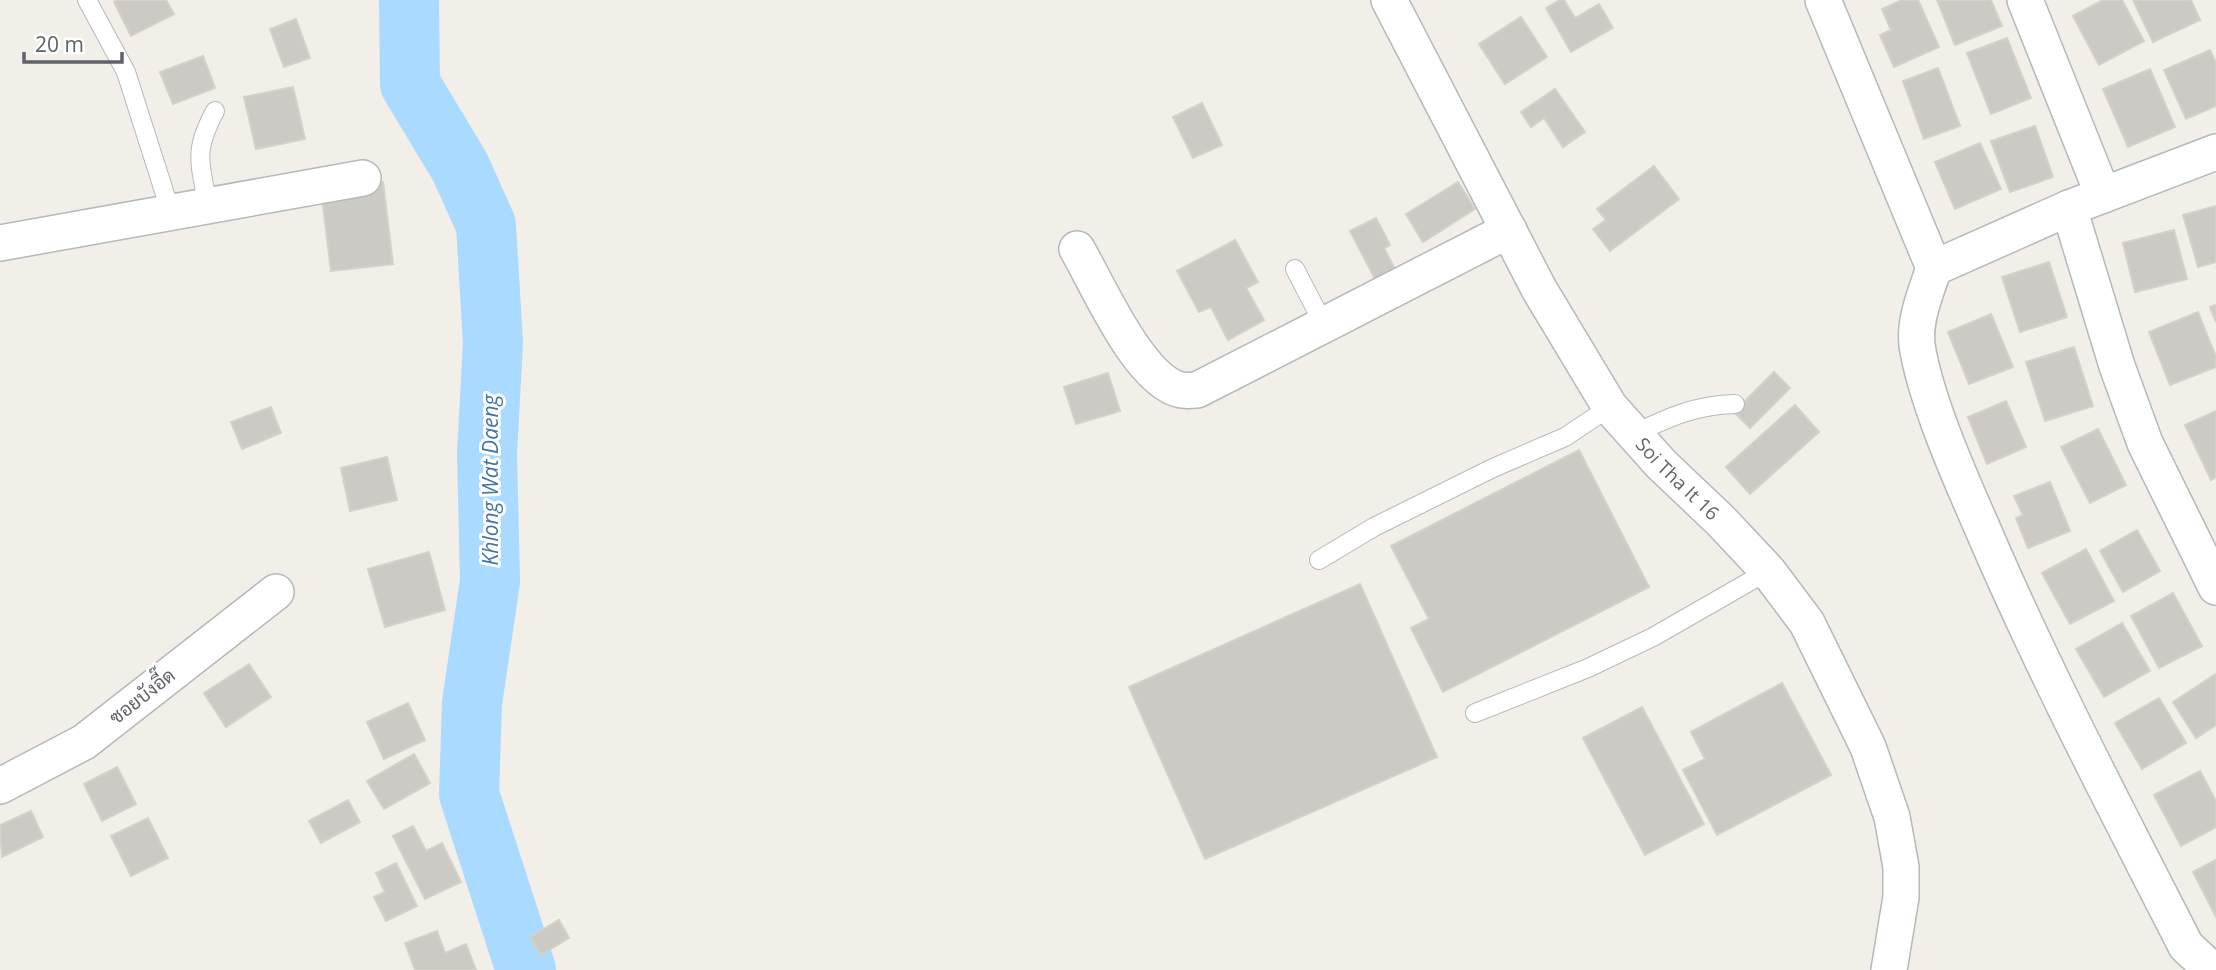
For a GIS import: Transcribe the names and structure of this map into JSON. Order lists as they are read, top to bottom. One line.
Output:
{"streets":{"street":["Soi Tha It 16","ซอยบังอี๊ด"]},"water":["Khlong Wat Daeng"],"scale_bar":"20 m"}
